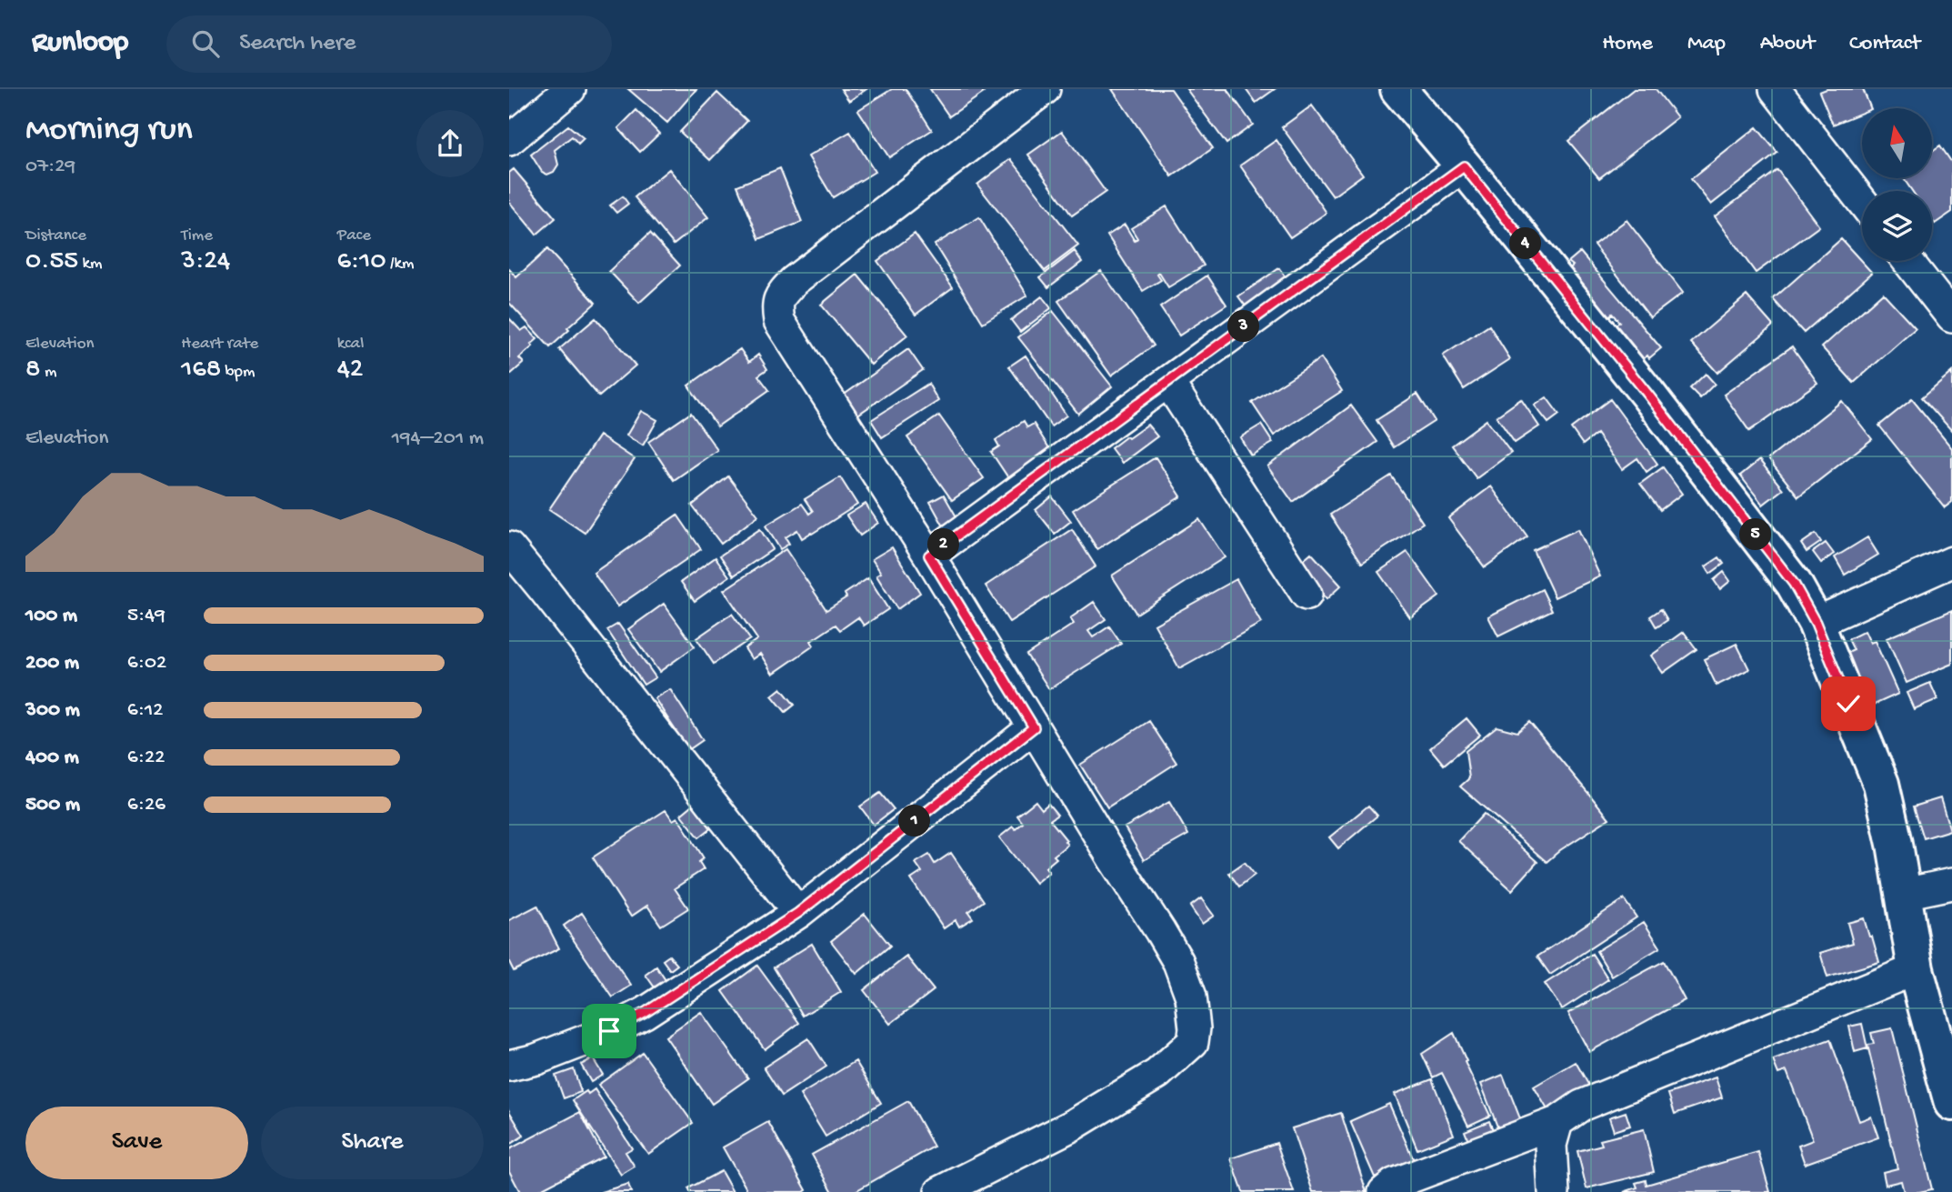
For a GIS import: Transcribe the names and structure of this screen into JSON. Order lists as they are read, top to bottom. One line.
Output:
{"north":"top","page":{"header":"Runloop","search":"Search here","nav":["Home","Map","About","Contact"],"heading":["Morning run","07:29"],"stats":[["Distance","0.55 km"],["Time","3:24"],["Pace","6:10 /km"],["Elevation","8 m"],["Heart rate","168 bpm"],["kcal","42"]],"pins":["4","3","5","2","1"],"chart":["Elevation","194–201 m"],"list":[{"name":"100 m","note":"5:49"},{"name":"200 m","note":"6:02"},{"name":"300 m","note":"6:12"},{"name":"400 m","note":"6:22"},{"name":"500 m","note":"6:26"}],"buttons":["Save","Share"]}}
